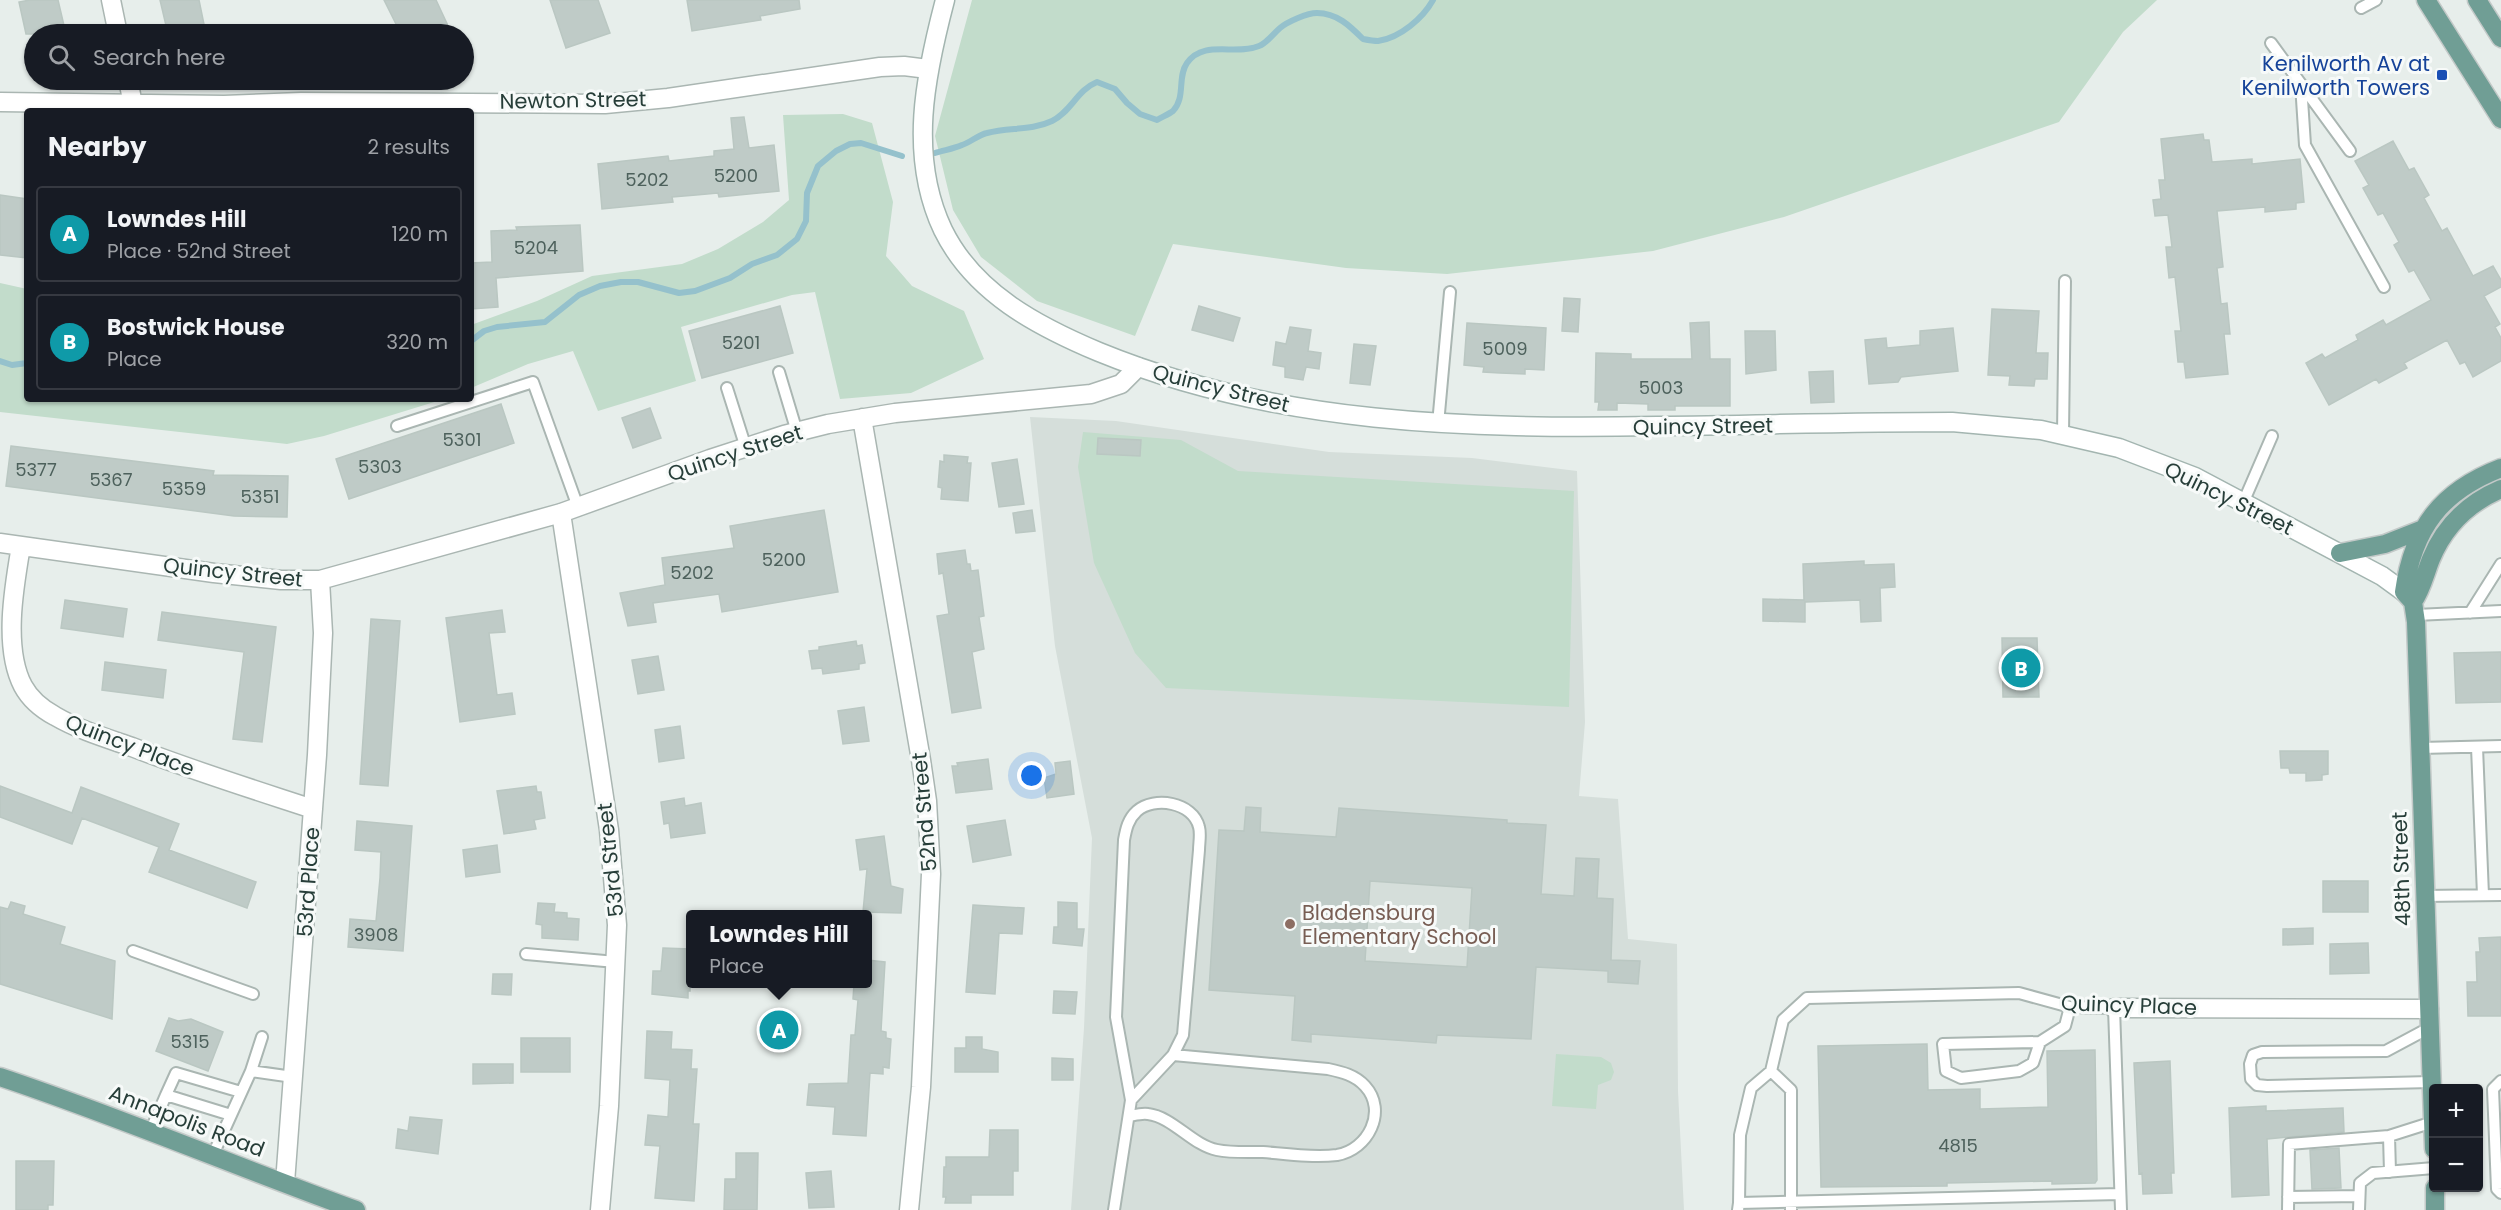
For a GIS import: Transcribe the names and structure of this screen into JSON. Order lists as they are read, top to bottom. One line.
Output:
{"streets":{"main road":["48th Street","Annapolis Road"],"street":["Newton Street","Quincy Street","Quincy Place","52nd Street","53rd Street","53rd Place"]},"crossings":[["Quincy Street","Quincy Place"],["Quincy Street","52nd Street"],["Quincy Street","53rd Street"],["Quincy Street","48th Street"],["Quincy Street","53rd Place"],["Quincy Place","48th Street"],["Quincy Place","53rd Place"],["53rd Place","Annapolis Road"]],"places":{"transit":["Kenilworth Av at Kenilworth Towers"],"other":["Bladensburg Elementary School"]},"house_numbers":["5200","5202","5204","5201","5009","5003","5301","5303","5377","5367","5359","5351","5200","5202","3908","5315","4815"],"page":{"search":"Search here","heading":["Nearby","2 results"],"list":[{"mark":"A","name":"Lowndes Hill","note":"Place · 52nd Street","value":"120 m"},{"mark":"B","name":"Bostwick House","note":"Place","value":"320 m"}],"pins":["B","A"],"popup":["Lowndes Hill","Place"],"map_buttons":["+","−"]}}
